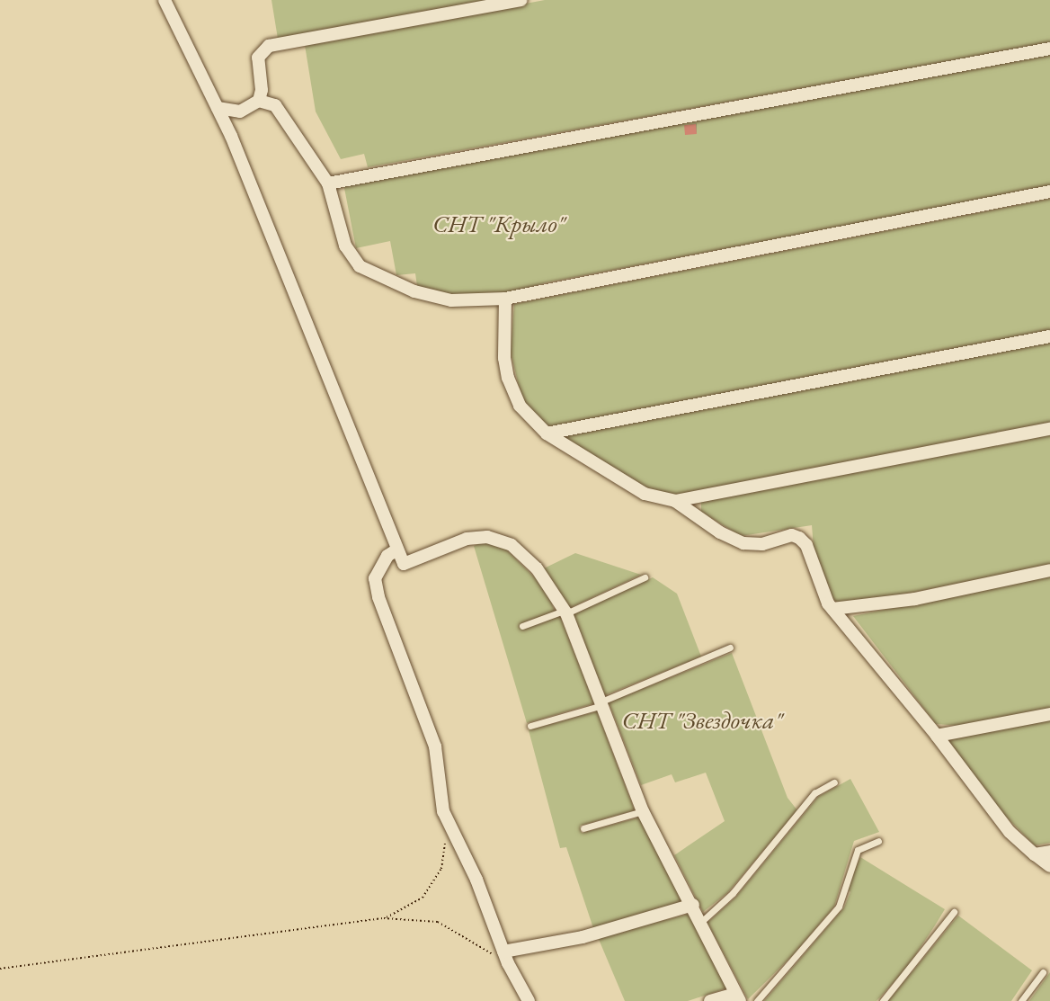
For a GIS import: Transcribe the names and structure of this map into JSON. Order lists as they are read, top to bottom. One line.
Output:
{"parks":["СНТ \"Крыло\"","СНТ \"Звездочка\""]}
